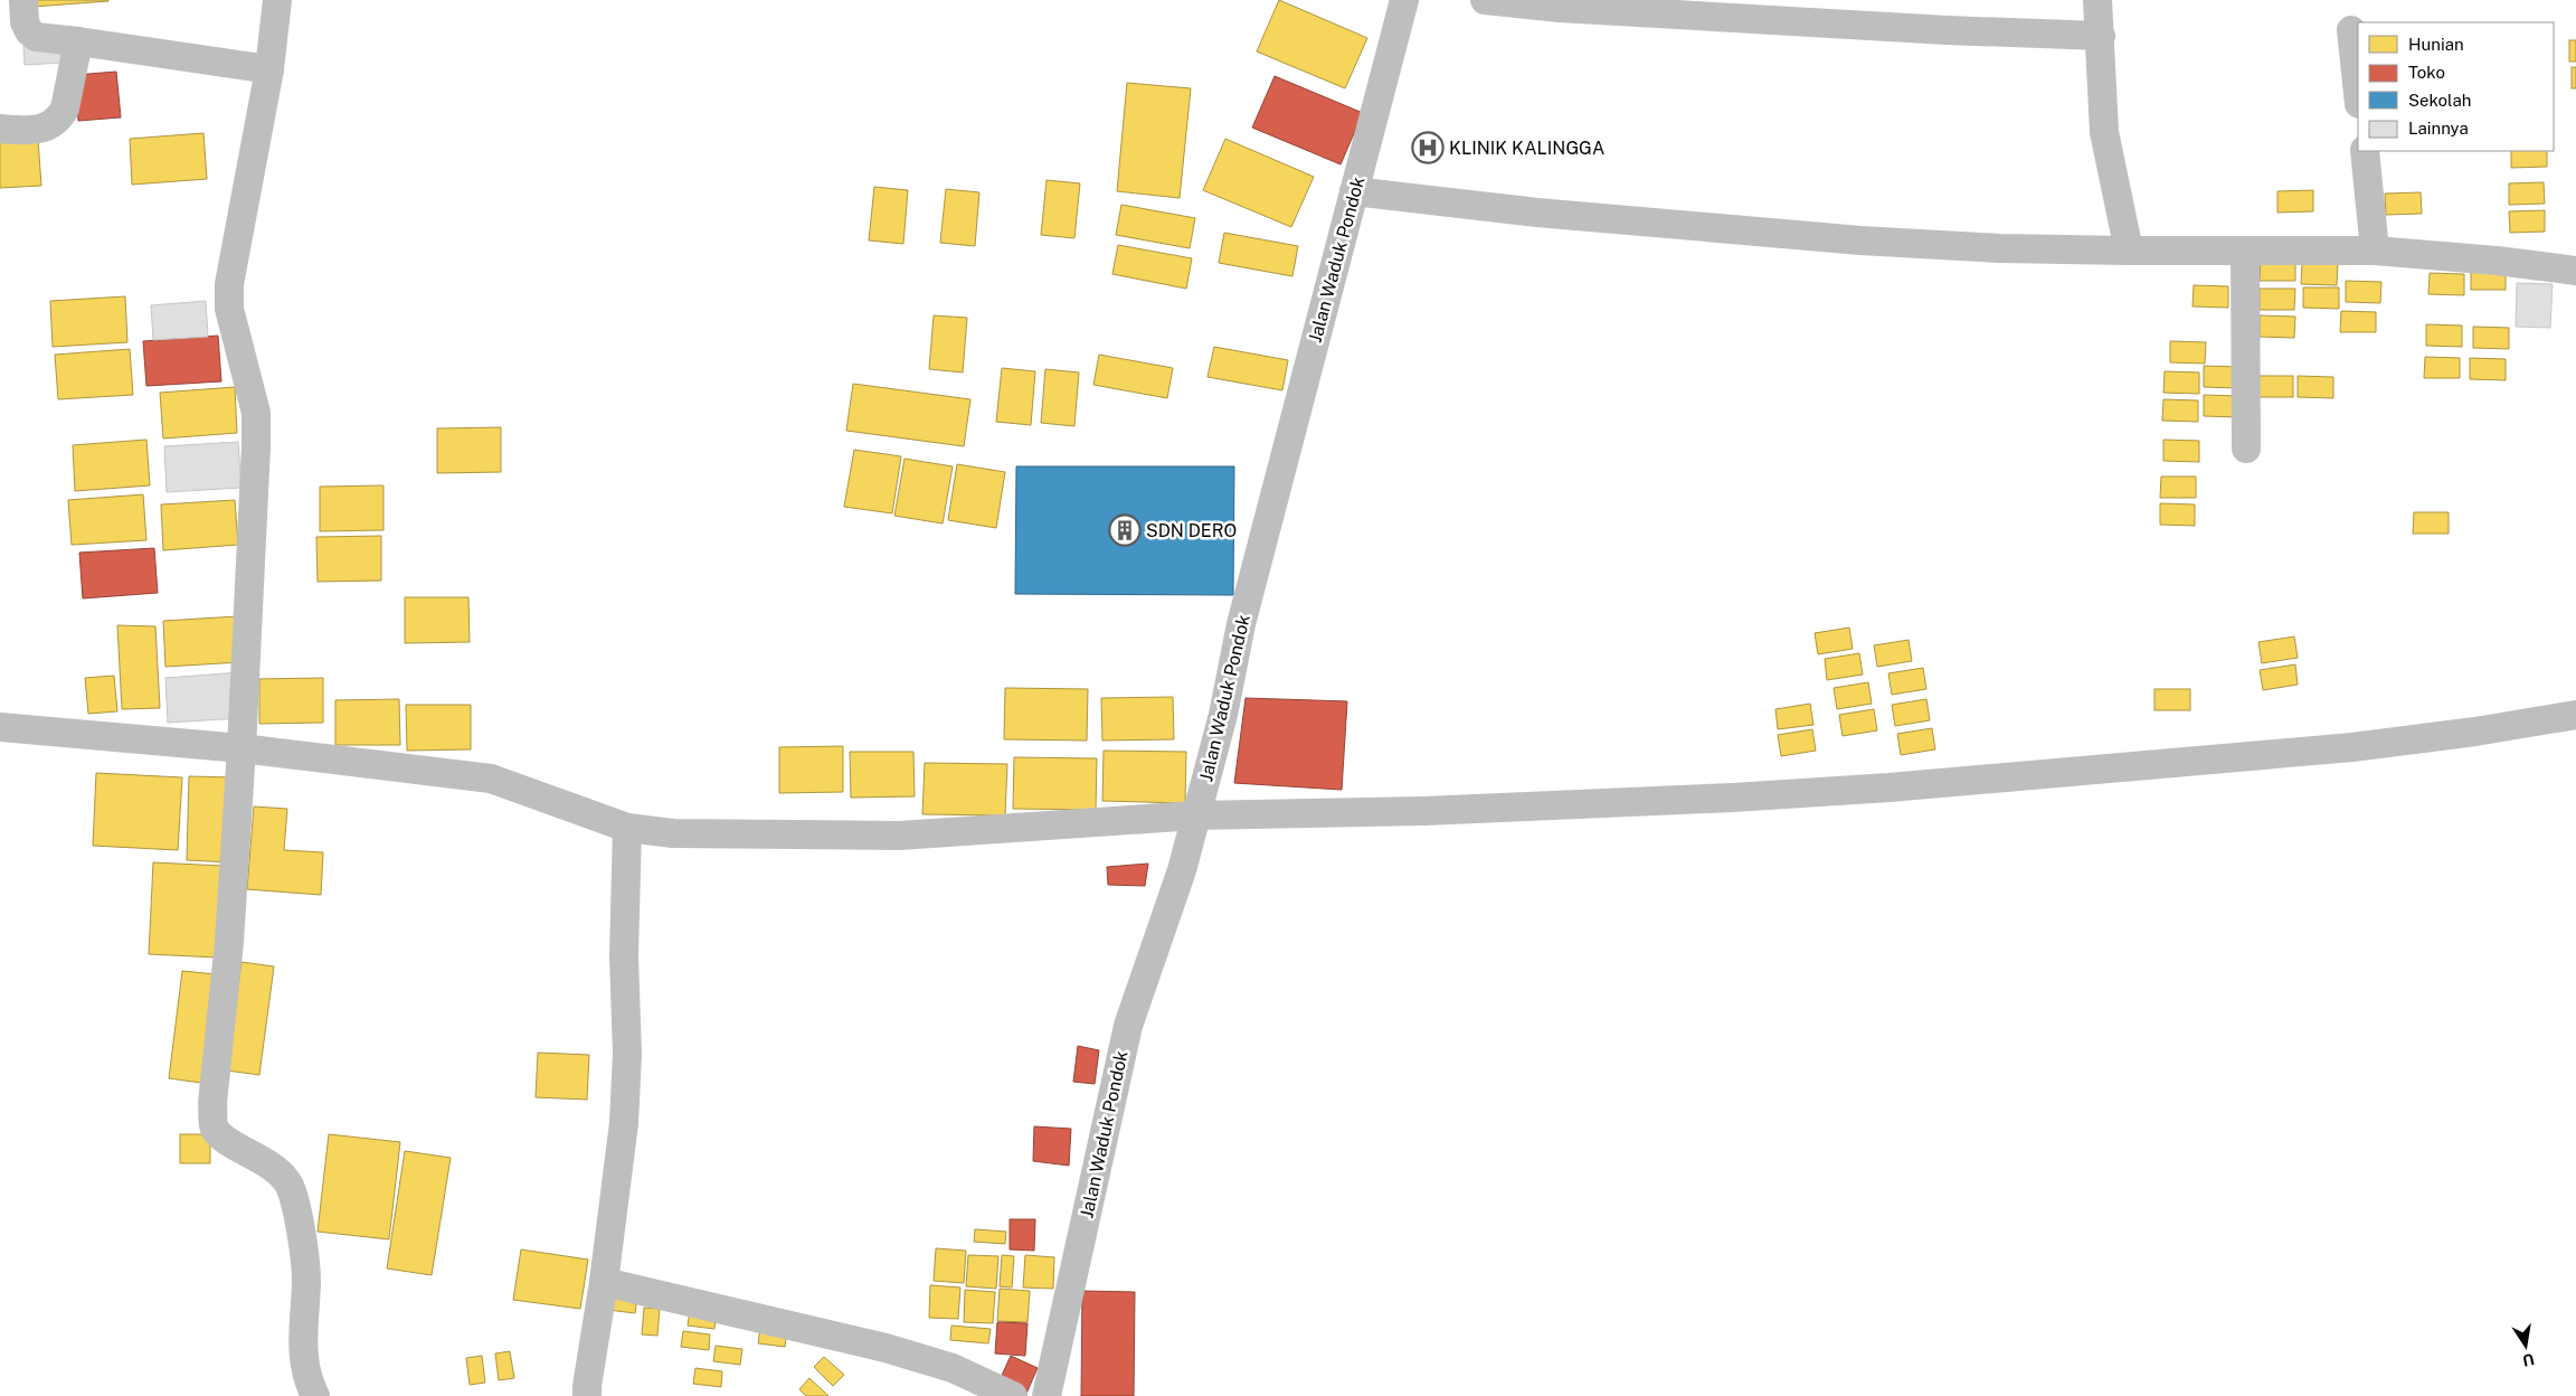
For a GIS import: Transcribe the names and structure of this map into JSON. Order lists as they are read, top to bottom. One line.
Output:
{"streets":{"street":["Jalan Waduk Pondok"]},"places":{"hospital":["KLINIK KALINGGA"],"building":["SDN DERO"]},"legend":["Hunian","Toko","Sekolah","Lainnya"],"north":"bottom"}
